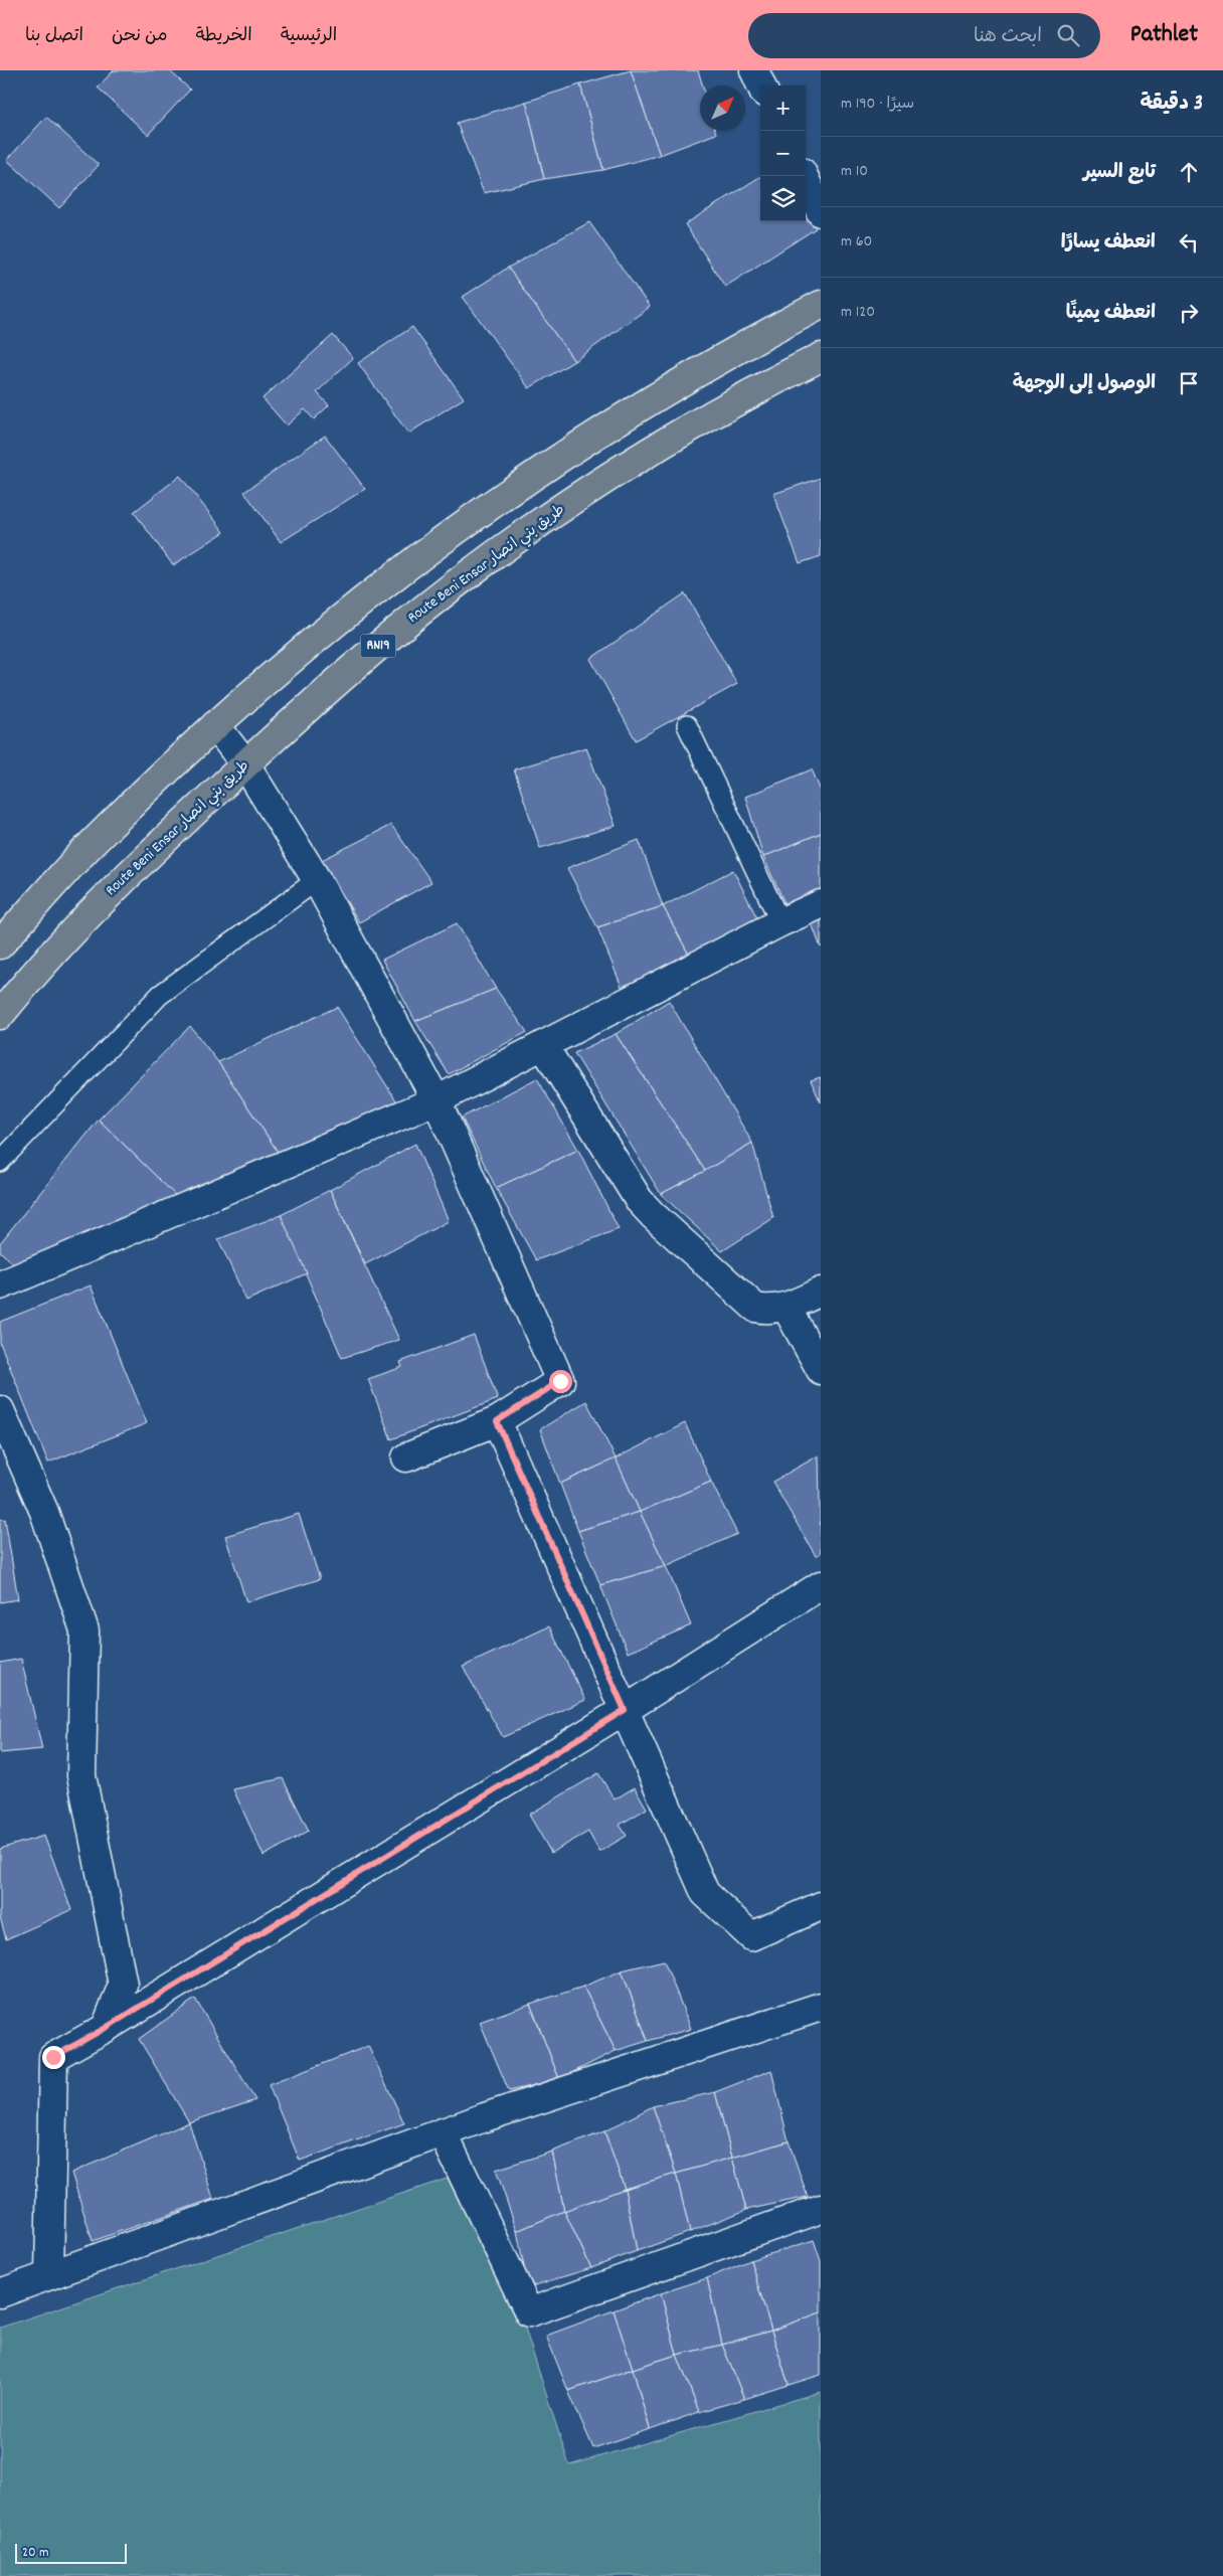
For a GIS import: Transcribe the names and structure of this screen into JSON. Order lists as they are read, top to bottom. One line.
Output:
{"streets":{"highway":["Route Beni Ensar طريق بني انصار","RN19"]},"scale_bar":"20 m","north":"top right","page":{"header":"Pathlet","search":"ابحث هنا","nav":["الرئيسية","الخريطة","من نحن","اتصل بنا"],"heading":["3 دقيقة","سيرًا · 190 m"],"map_buttons":["+","−"],"list":[["تابع السير","10 m"],["انعطف يسارًا","60 m"],["انعطف يمينًا","120 m"],"الوصول إلى الوجهة"],"scale":"20 m"}}
